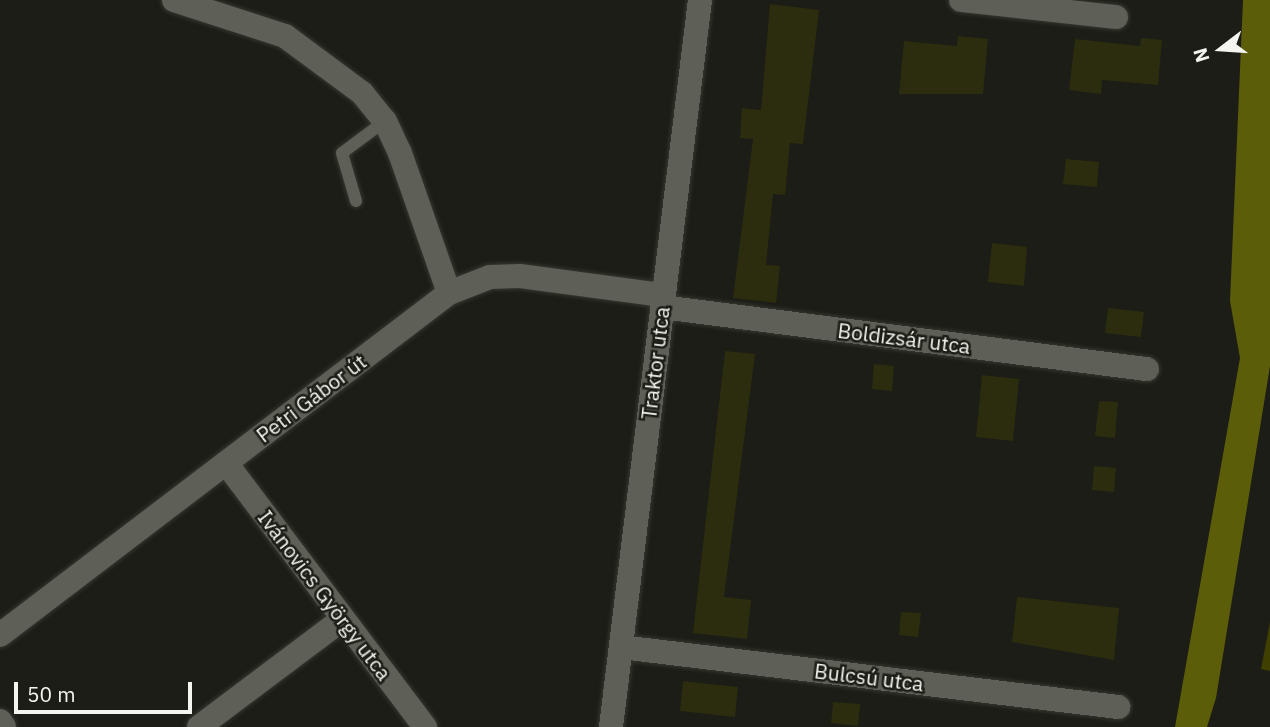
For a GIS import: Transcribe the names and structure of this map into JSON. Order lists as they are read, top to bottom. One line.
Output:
{"streets":{"street":["Boldizsár utca","Traktor utca","Petri Gábor út","Ivánovics György utca","Bulcsú utca"]},"crossings":[["Boldizsár utca","Traktor utca"],["Boldizsár utca","Petri Gábor út"],["Traktor utca","Petri Gábor út"],["Traktor utca","Bulcsú utca"],["Petri Gábor út","Ivánovics György utca"]],"scale_bar":"50 m","north":"left"}
